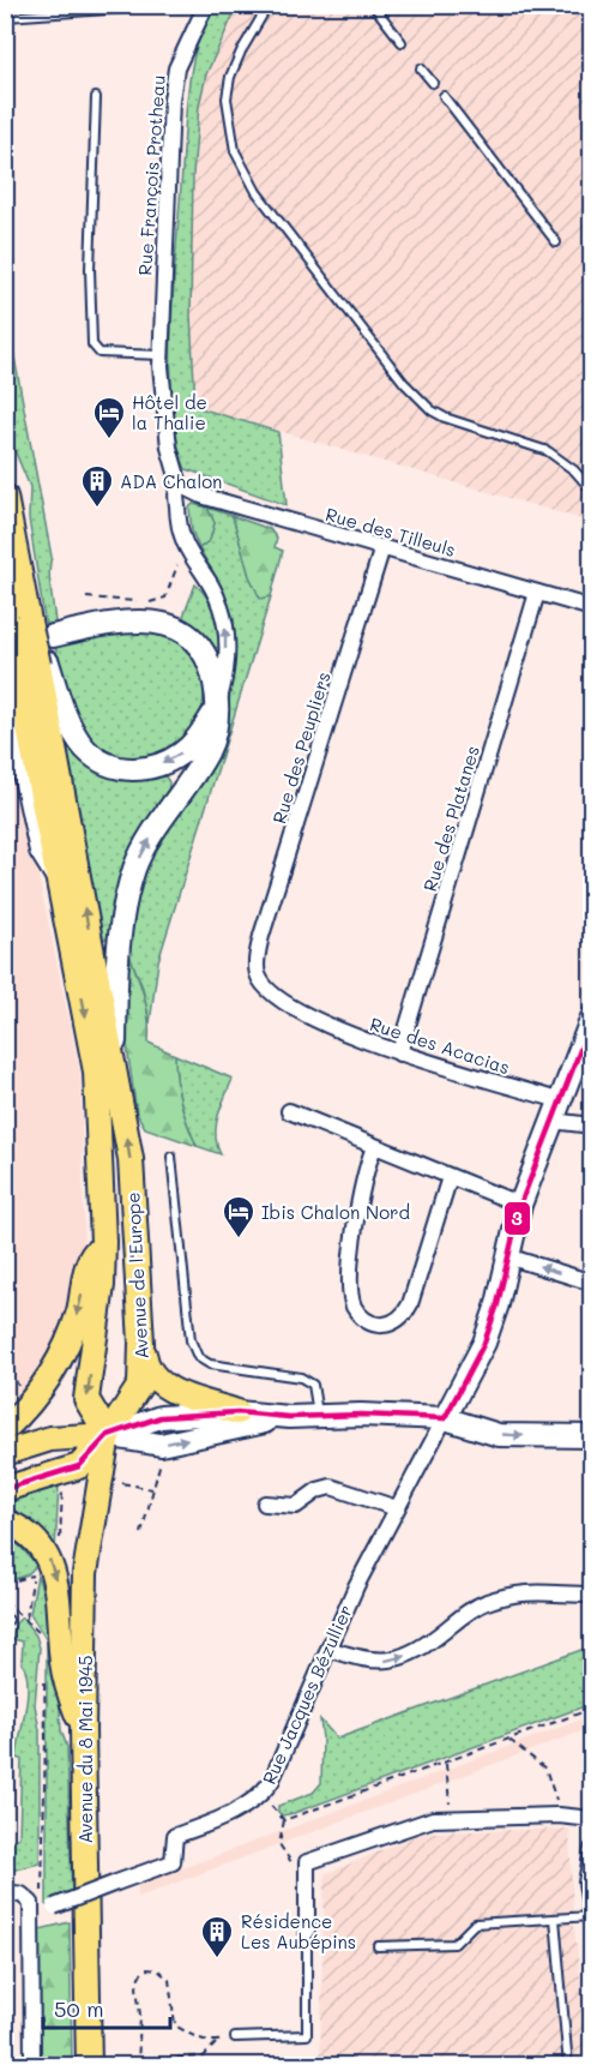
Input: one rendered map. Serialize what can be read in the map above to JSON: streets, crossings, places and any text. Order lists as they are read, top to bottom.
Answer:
{
  "streets": {
    "main road": ["Avenue de l'Europe", "Avenue du 8 Mai 1945"],
    "street": [
      "Rue François Protheau",
      "Rue des Tilleuls",
      "Rue des Peupliers",
      "Rue des Platanes",
      "Rue des Acacias",
      "Rue Jacques Bézullier"
    ]
  },
  "crossings": [
    ["Rue François Protheau", "Rue des Tilleuls"],
    ["Rue des Tilleuls", "Rue des Peupliers"],
    ["Rue des Tilleuls", "Rue des Platanes"],
    ["Rue des Peupliers", "Rue des Acacias"],
    ["Rue des Platanes", "Rue des Acacias"],
    ["Rue des Acacias", "Rue Jacques Bézullier"],
    ["Avenue de l'Europe", "Avenue du 8 Mai 1945"]
  ],
  "places": {
    "hotel": ["Hôtel de la Thalie", "Ibis Chalon Nord"],
    "building": ["ADA Chalon", "Résidence Les Aubépins"]
  },
  "lines": ["transit line 3"],
  "scale_bar": "50 m"
}
